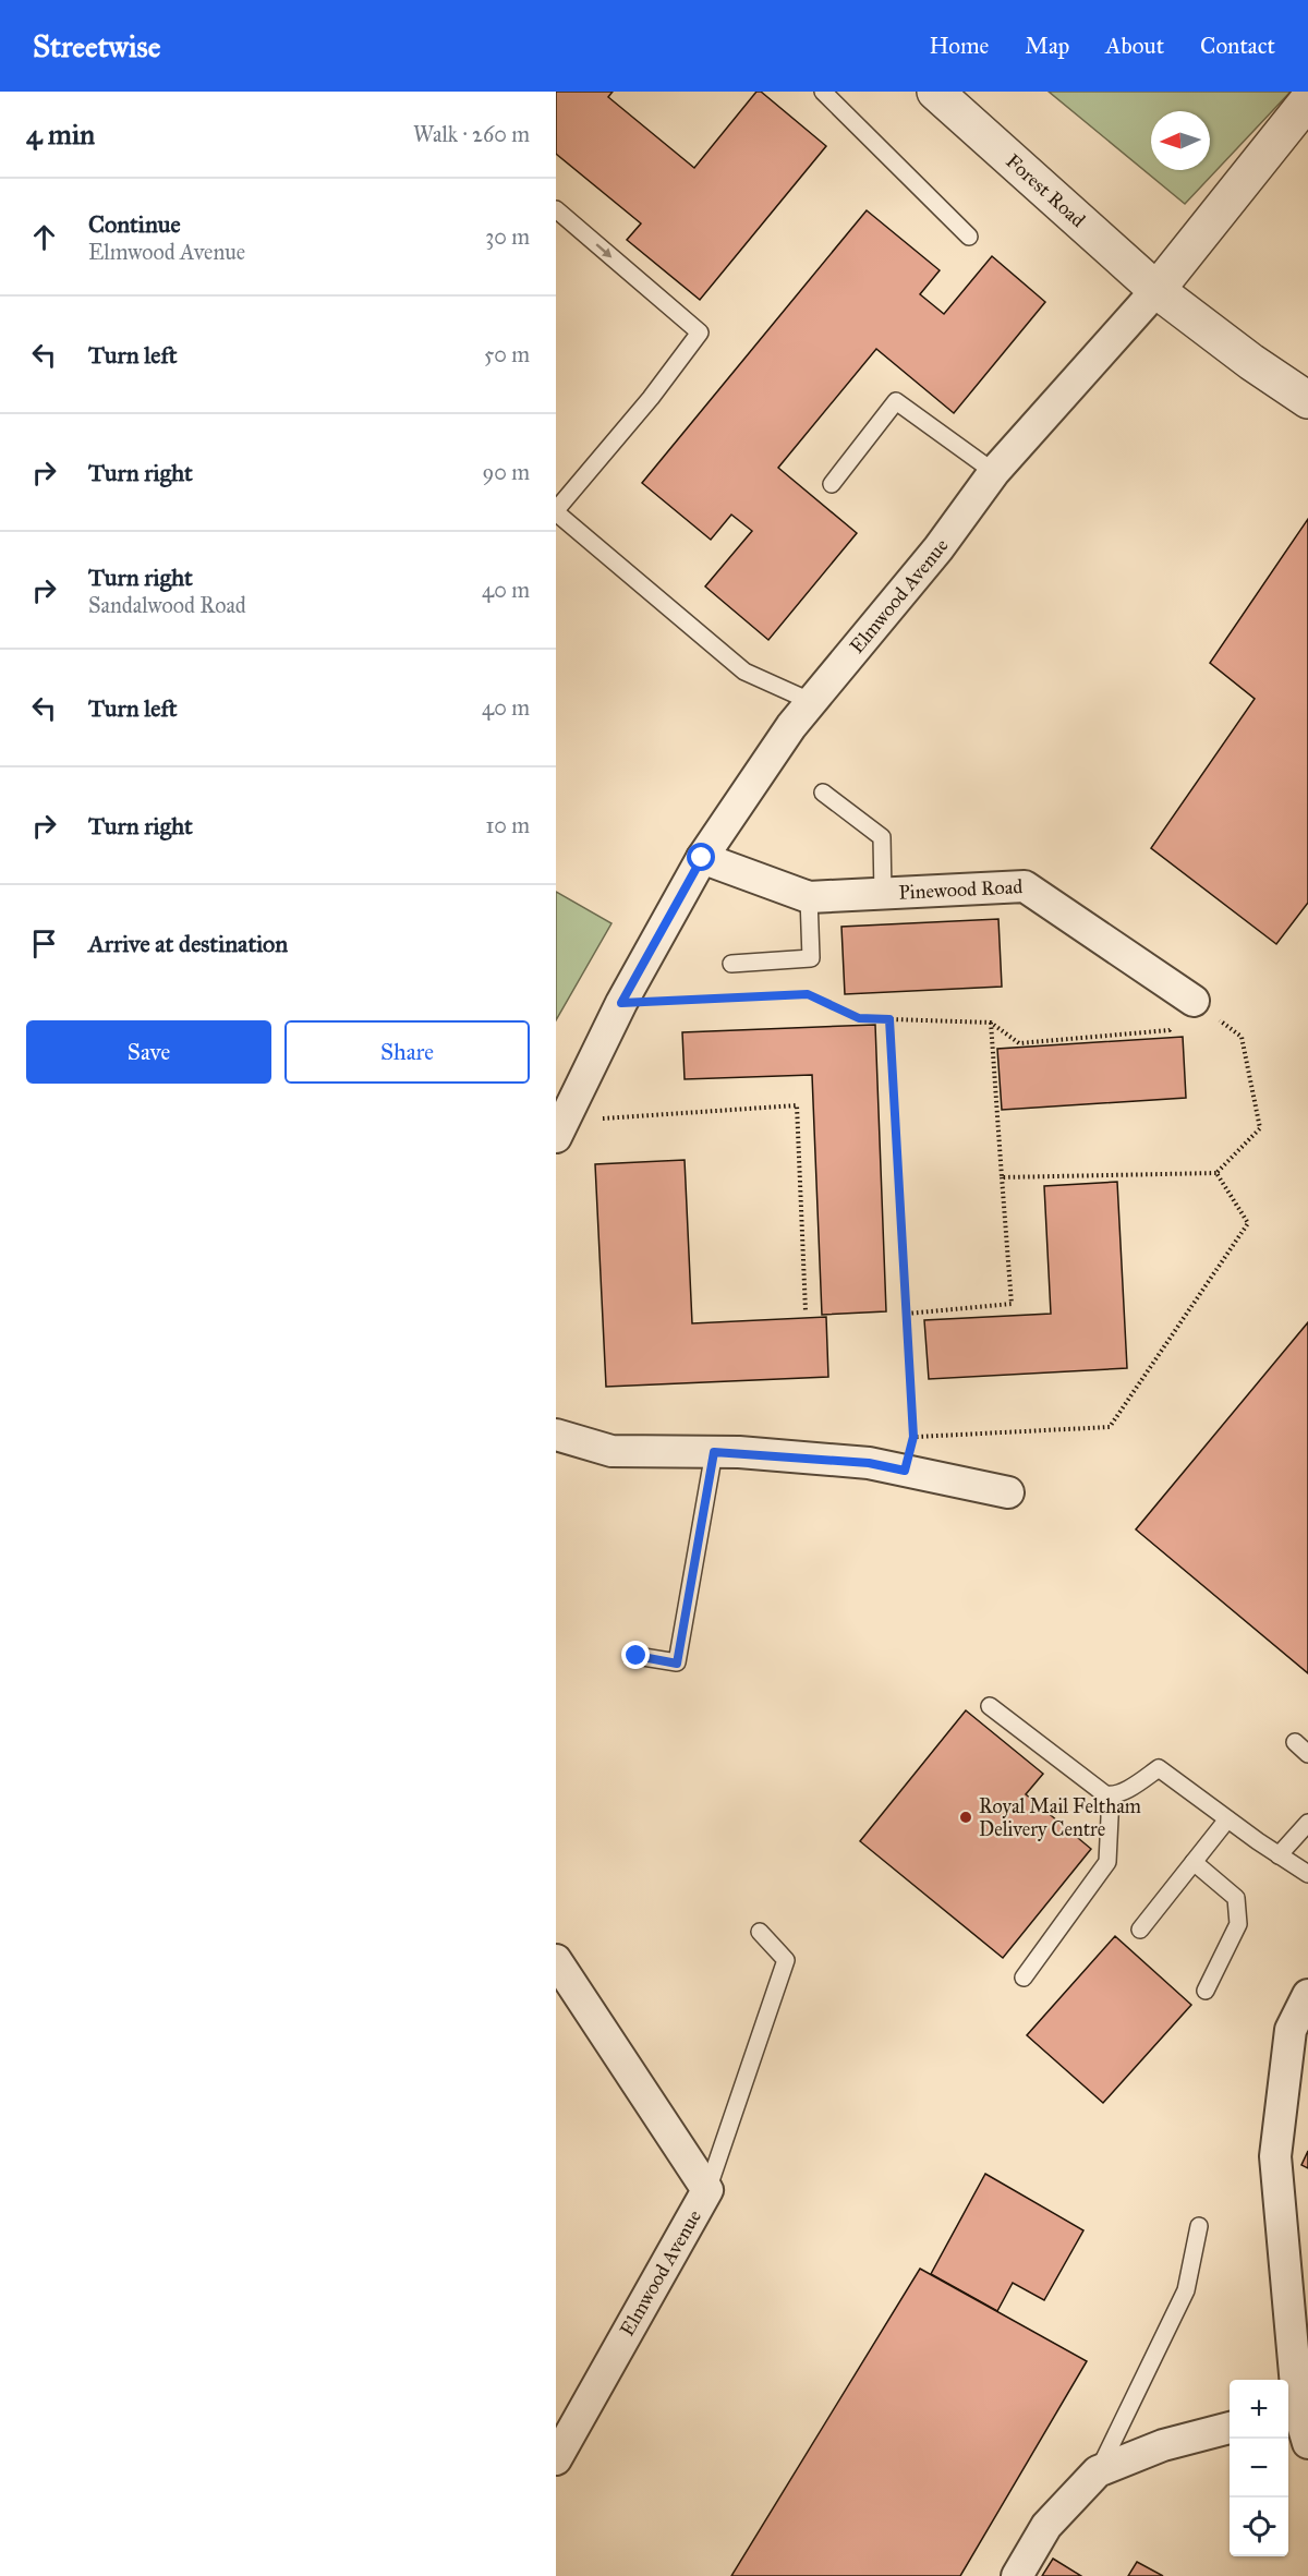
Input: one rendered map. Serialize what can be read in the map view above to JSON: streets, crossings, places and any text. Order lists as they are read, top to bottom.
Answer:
{
  "streets": {
    "street": ["Forest Road", "Elmwood Avenue", "Pinewood Road"]
  },
  "crossings": [
    ["Forest Road", "Elmwood Avenue"],
    ["Elmwood Avenue", "Pinewood Road"]
  ],
  "places": ["Royal Mail Feltham Delivery Centre"],
  "north": "left",
  "page": {
    "header": "Streetwise",
    "nav": [
      "Home",
      "Map",
      "About",
      "Contact"
    ],
    "heading": ["4 min", "Walk · 260 m"],
    "list": [
      ["Continue", "Elmwood Avenue", "30 m"],
      ["Turn left", "50 m"],
      ["Turn right", "90 m"],
      ["Turn right", "Sandalwood Road", "40 m"],
      ["Turn left", "40 m"],
      ["Turn right", "10 m"],
      "Arrive at destination"
    ],
    "buttons": ["Save", "Share"],
    "map_buttons": ["+", "−"]
  }
}
